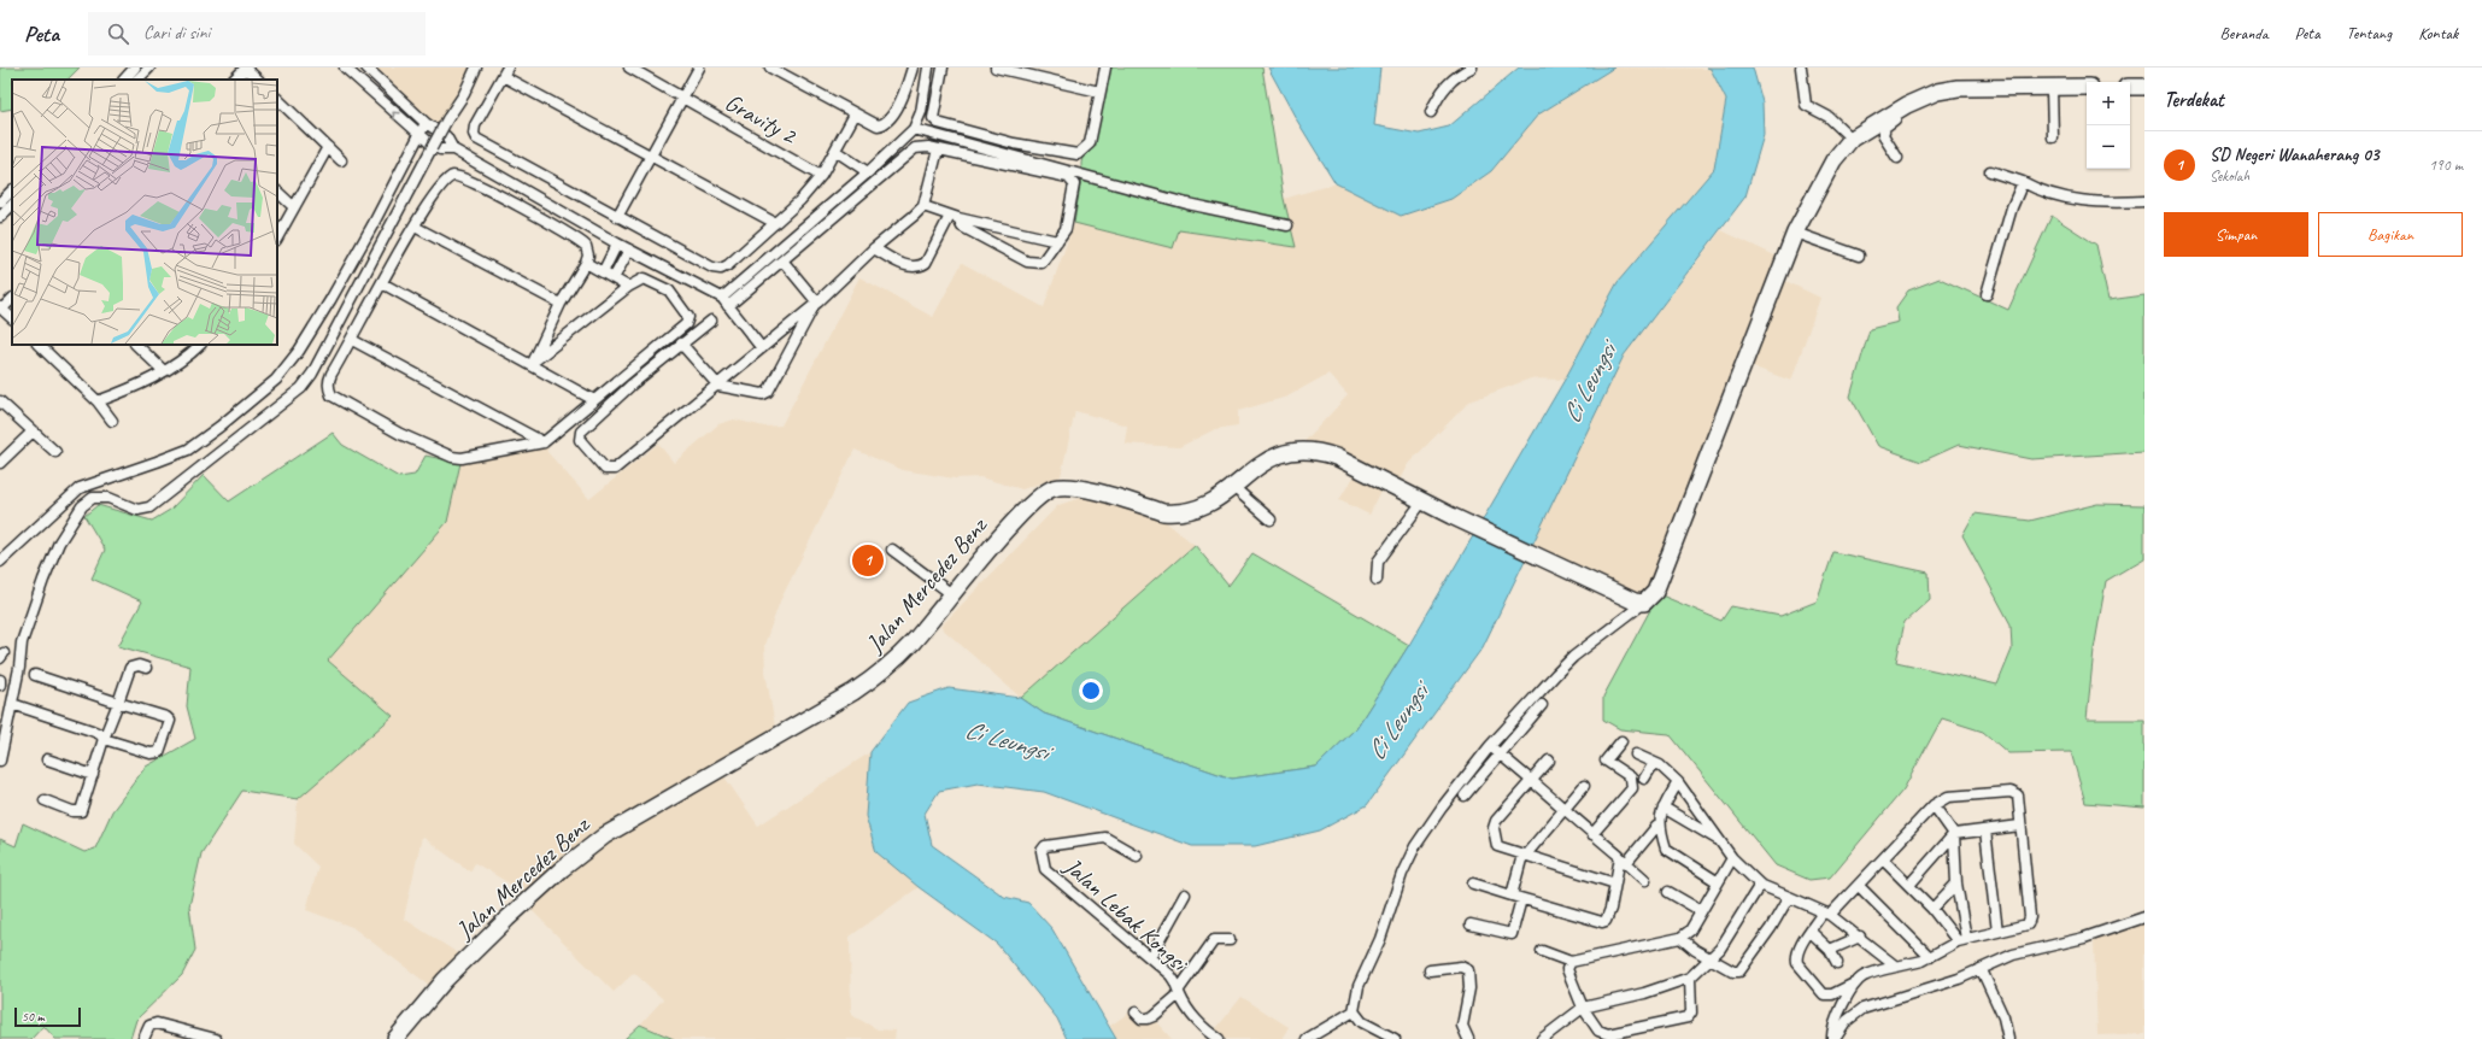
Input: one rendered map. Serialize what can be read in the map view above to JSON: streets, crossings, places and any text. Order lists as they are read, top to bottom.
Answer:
{
  "streets": {
    "main road": ["Jalan Mercedez Benz"],
    "street": ["Gravity 2", "Jalan Lebak Kongsi"]
  },
  "water": ["Ci Leungsi"],
  "scale_bar": "50 m",
  "page": {
    "header": "Peta",
    "search": "Cari di sini",
    "nav": [
      "Beranda",
      "Peta",
      "Tentang",
      "Kontak"
    ],
    "heading": "Terdekat",
    "map_buttons": ["+", "−"],
    "list": [
      {
        "mark": "1",
        "name": "SD Negeri Wanaherang 03",
        "note": "Sekolah",
        "value": "190 m"
      }
    ],
    "buttons": ["Simpan", "Bagikan"],
    "pins": "1",
    "scale": "50 m"
  }
}
